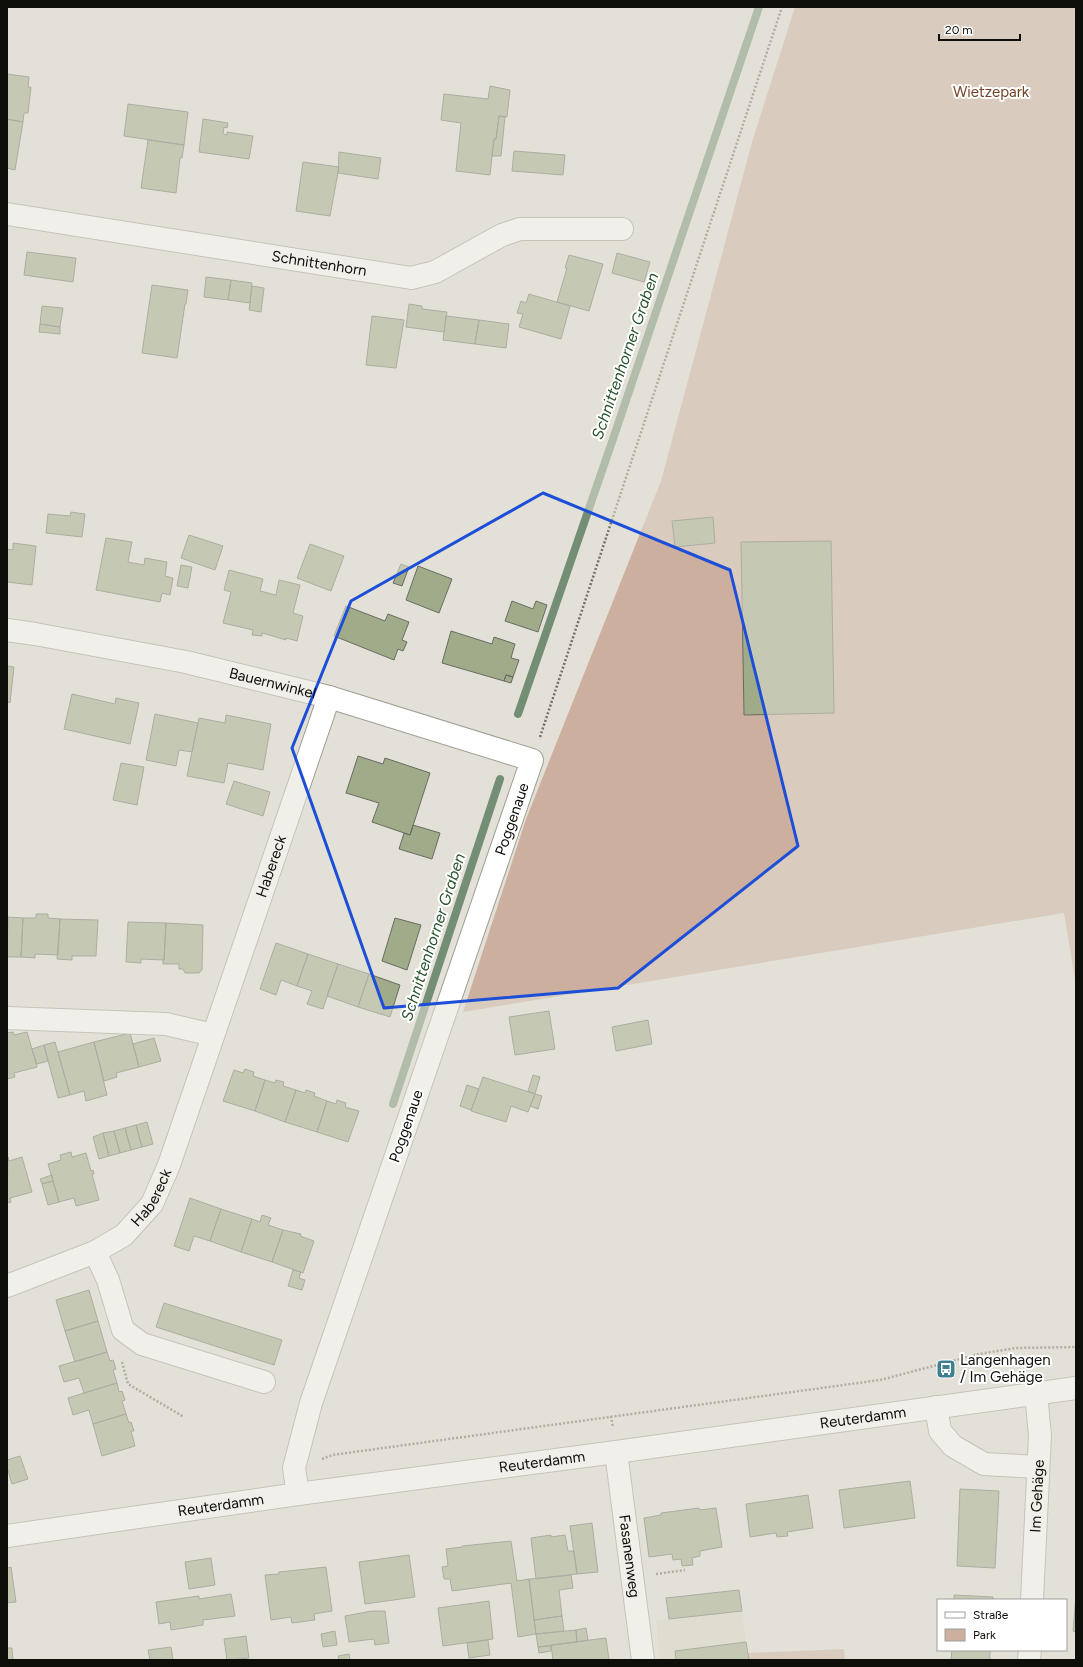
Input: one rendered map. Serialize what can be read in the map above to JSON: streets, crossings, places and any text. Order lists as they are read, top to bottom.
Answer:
{
  "streets": {
    "street": [
      "Schnittenhorn",
      "Bauernwinkel",
      "Poggenaue",
      "Habereck",
      "Reuterdamm",
      "Im Gehäge",
      "Fasanenweg"
    ]
  },
  "crossings": [
    ["Bauernwinkel", "Poggenaue"],
    ["Bauernwinkel", "Habereck"],
    ["Poggenaue", "Reuterdamm"],
    ["Reuterdamm", "Im Gehäge"],
    ["Reuterdamm", "Fasanenweg"]
  ],
  "water": ["Schnittenhorner Graben"],
  "parks": ["Wietzepark"],
  "places": {
    "bus stop": ["Langenhagen / Im Gehäge"]
  },
  "legend": ["Straße", "Park"],
  "scale_bar": "20 m"
}
